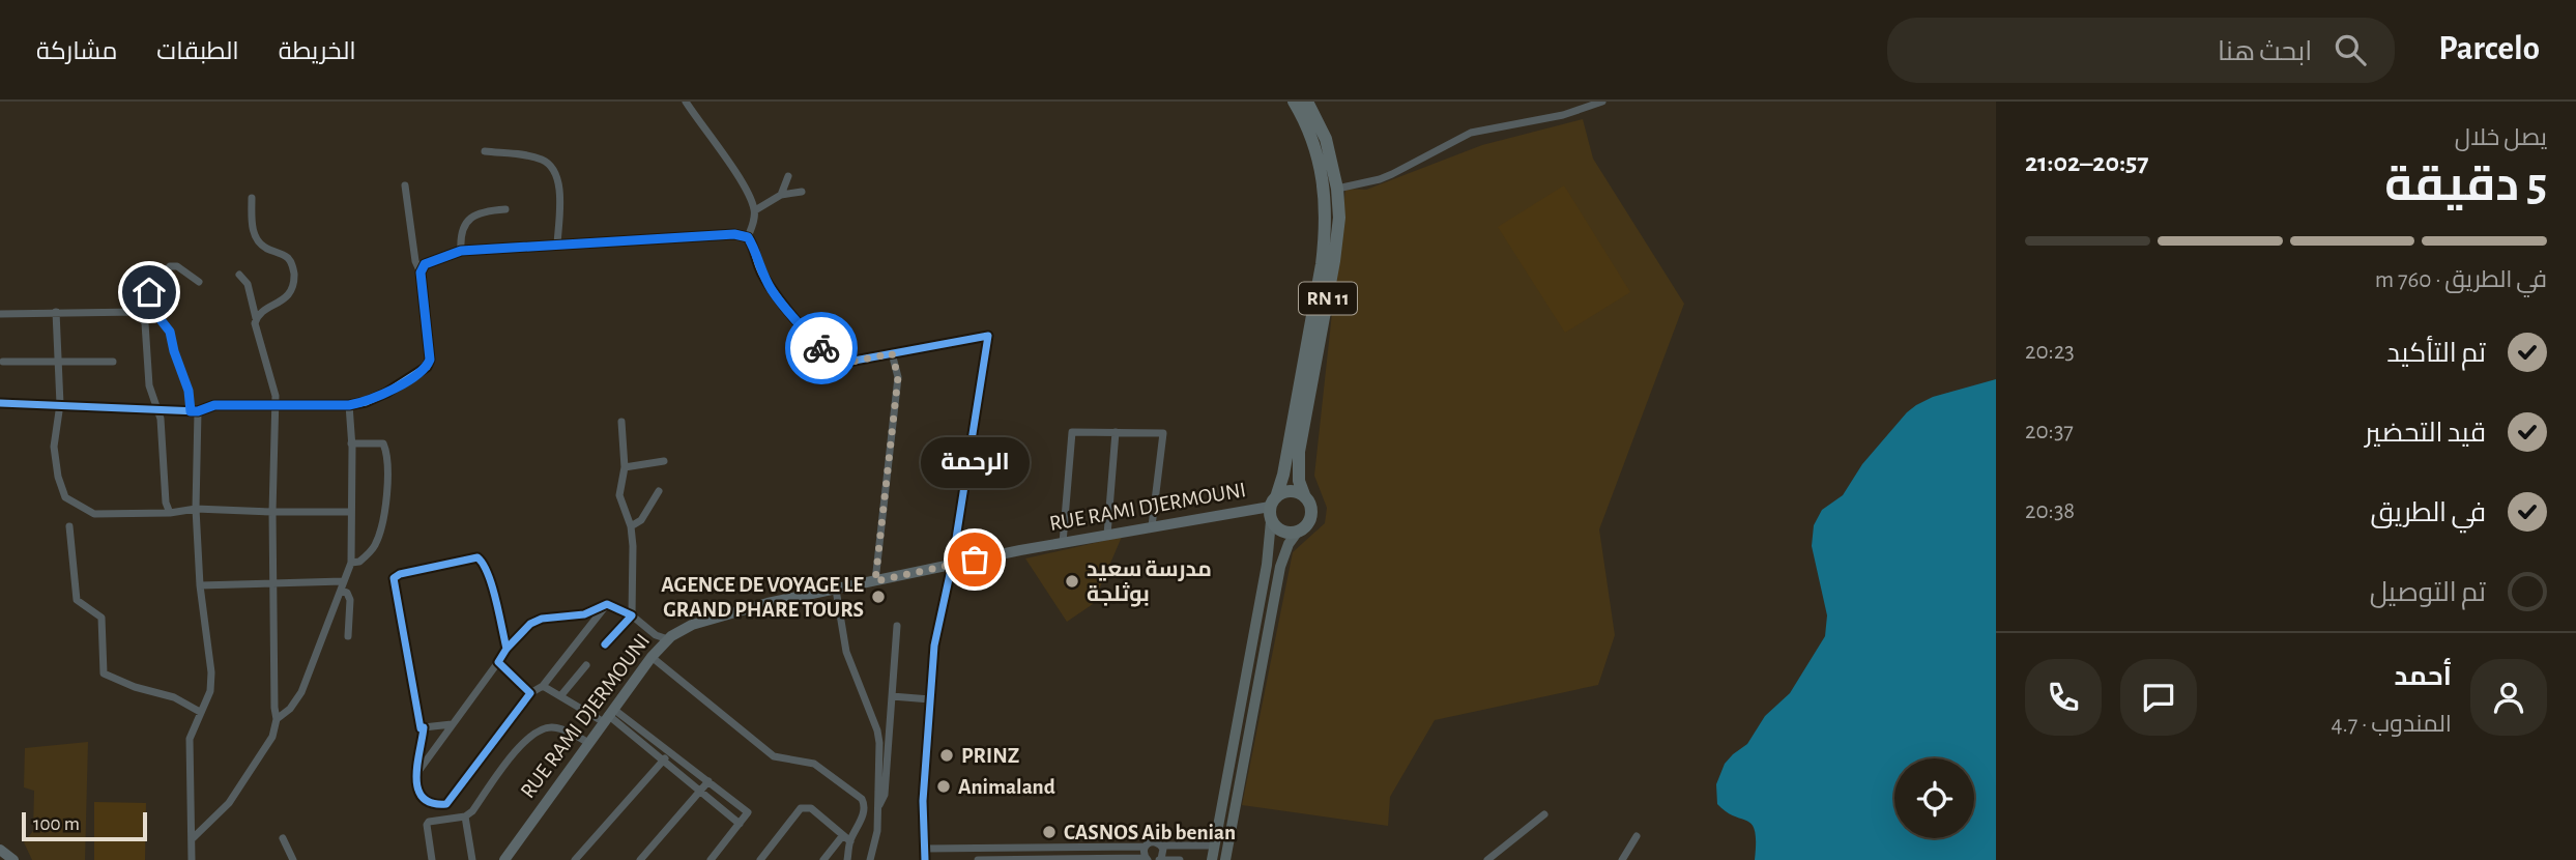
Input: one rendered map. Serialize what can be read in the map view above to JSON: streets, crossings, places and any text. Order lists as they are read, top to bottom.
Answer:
{
  "streets": {
    "highway": ["RN 11"],
    "main road": ["RUE RAMI DJERMOUNI"]
  },
  "crossings": [
    ["RN 11", "RUE RAMI DJERMOUNI"]
  ],
  "places": [
    "الرحمة",
    "مدرسة سعيد بوثلجة",
    "AGENCE DE VOYAGE LE GRAND PHARE TOURS",
    "PRINZ",
    "Animaland",
    "CASNOS Aib benian"
  ],
  "scale_bar": "100 m",
  "page": {
    "header": "Parcelo",
    "search": "ابحث هنا",
    "nav": ["الخريطة", "الطبقات", "مشاركة"],
    "heading": ["5 دقيقة", "يصل خلال", "20:57–21:02"],
    "panel": ["أحمد", "المندوب · 4.7"],
    "bar": "في الطريق · 760 m",
    "list": [
      ["تم التأكيد", "20:23"],
      ["قيد التحضير", "20:37"],
      ["في الطريق", "20:38"],
      "تم التوصيل"
    ],
    "bubble": "الرحمة",
    "scale": "100 m"
  }
}
